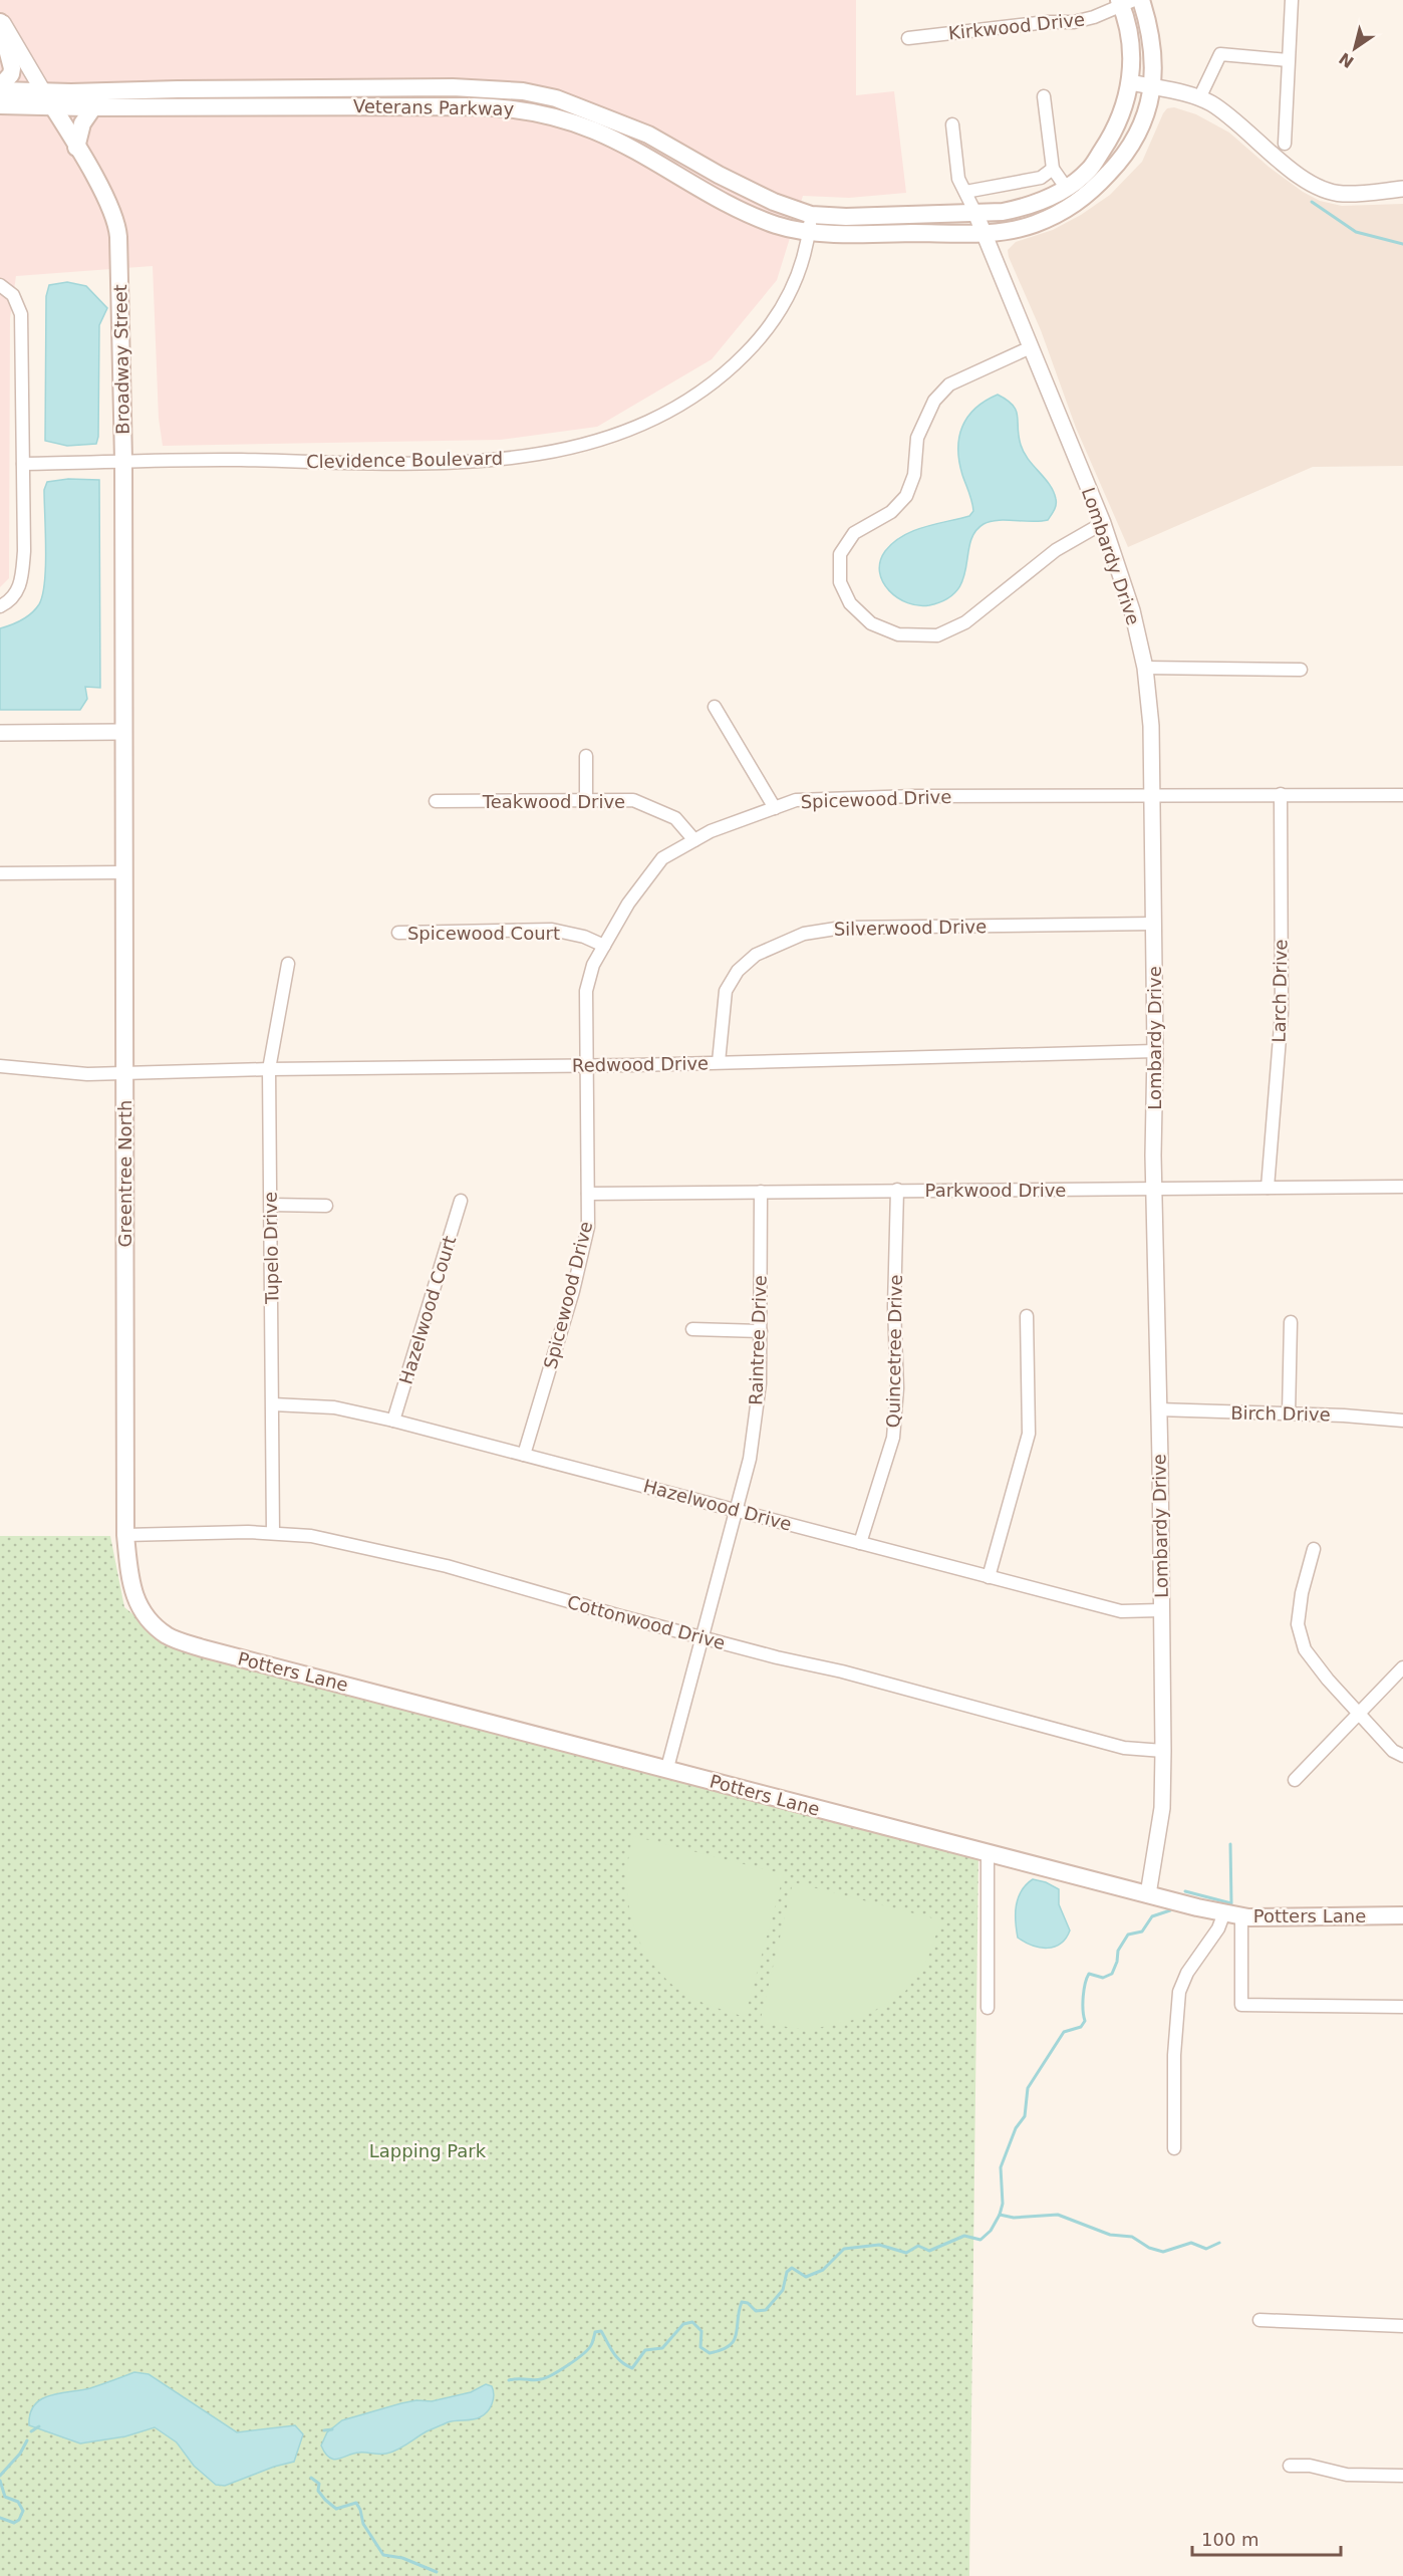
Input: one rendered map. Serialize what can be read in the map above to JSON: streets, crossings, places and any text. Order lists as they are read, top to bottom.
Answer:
{
  "streets": {
    "main road": [
      "Veterans Parkway",
      "Broadway Street",
      "Greentree North",
      "Potters Lane"
    ],
    "street": [
      "Kirkwood Drive",
      "Clevidence Boulevard",
      "Lombardy Drive",
      "Spicewood Drive",
      "Teakwood Drive",
      "Silverwood Drive",
      "Spicewood Court",
      "Larch Drive",
      "Redwood Drive",
      "Parkwood Drive",
      "Tupelo Drive",
      "Hazelwood Court",
      "Raintree Drive",
      "Quincetree Drive",
      "Birch Drive",
      "Hazelwood Drive",
      "Cottonwood Drive"
    ]
  },
  "crossings": [
    ["Kirkwood Drive", "Veterans Parkway"],
    ["Veterans Parkway", "Broadway Street"],
    ["Veterans Parkway", "Clevidence Boulevard"],
    ["Veterans Parkway", "Lombardy Drive"],
    ["Broadway Street", "Clevidence Boulevard"],
    ["Broadway Street", "Greentree North"],
    ["Lombardy Drive", "Spicewood Drive"],
    ["Lombardy Drive", "Silverwood Drive"],
    ["Lombardy Drive", "Redwood Drive"],
    ["Lombardy Drive", "Parkwood Drive"],
    ["Lombardy Drive", "Birch Drive"],
    ["Lombardy Drive", "Hazelwood Drive"],
    ["Lombardy Drive", "Cottonwood Drive"],
    ["Lombardy Drive", "Potters Lane"],
    ["Spicewood Drive", "Teakwood Drive"],
    ["Spicewood Drive", "Spicewood Court"],
    ["Spicewood Drive", "Larch Drive"],
    ["Spicewood Drive", "Redwood Drive"],
    ["Spicewood Drive", "Parkwood Drive"],
    ["Spicewood Drive", "Hazelwood Drive"],
    ["Silverwood Drive", "Redwood Drive"],
    ["Larch Drive", "Parkwood Drive"],
    ["Redwood Drive", "Greentree North"],
    ["Redwood Drive", "Tupelo Drive"],
    ["Greentree North", "Cottonwood Drive"],
    ["Greentree North", "Potters Lane"],
    ["Parkwood Drive", "Raintree Drive"],
    ["Parkwood Drive", "Quincetree Drive"],
    ["Tupelo Drive", "Hazelwood Drive"],
    ["Tupelo Drive", "Cottonwood Drive"],
    ["Hazelwood Court", "Hazelwood Drive"],
    ["Raintree Drive", "Hazelwood Drive"],
    ["Raintree Drive", "Cottonwood Drive"],
    ["Raintree Drive", "Potters Lane"],
    ["Quincetree Drive", "Hazelwood Drive"]
  ],
  "parks": ["Lapping Park"],
  "scale_bar": "100 m",
  "north": "bottom left"
}
